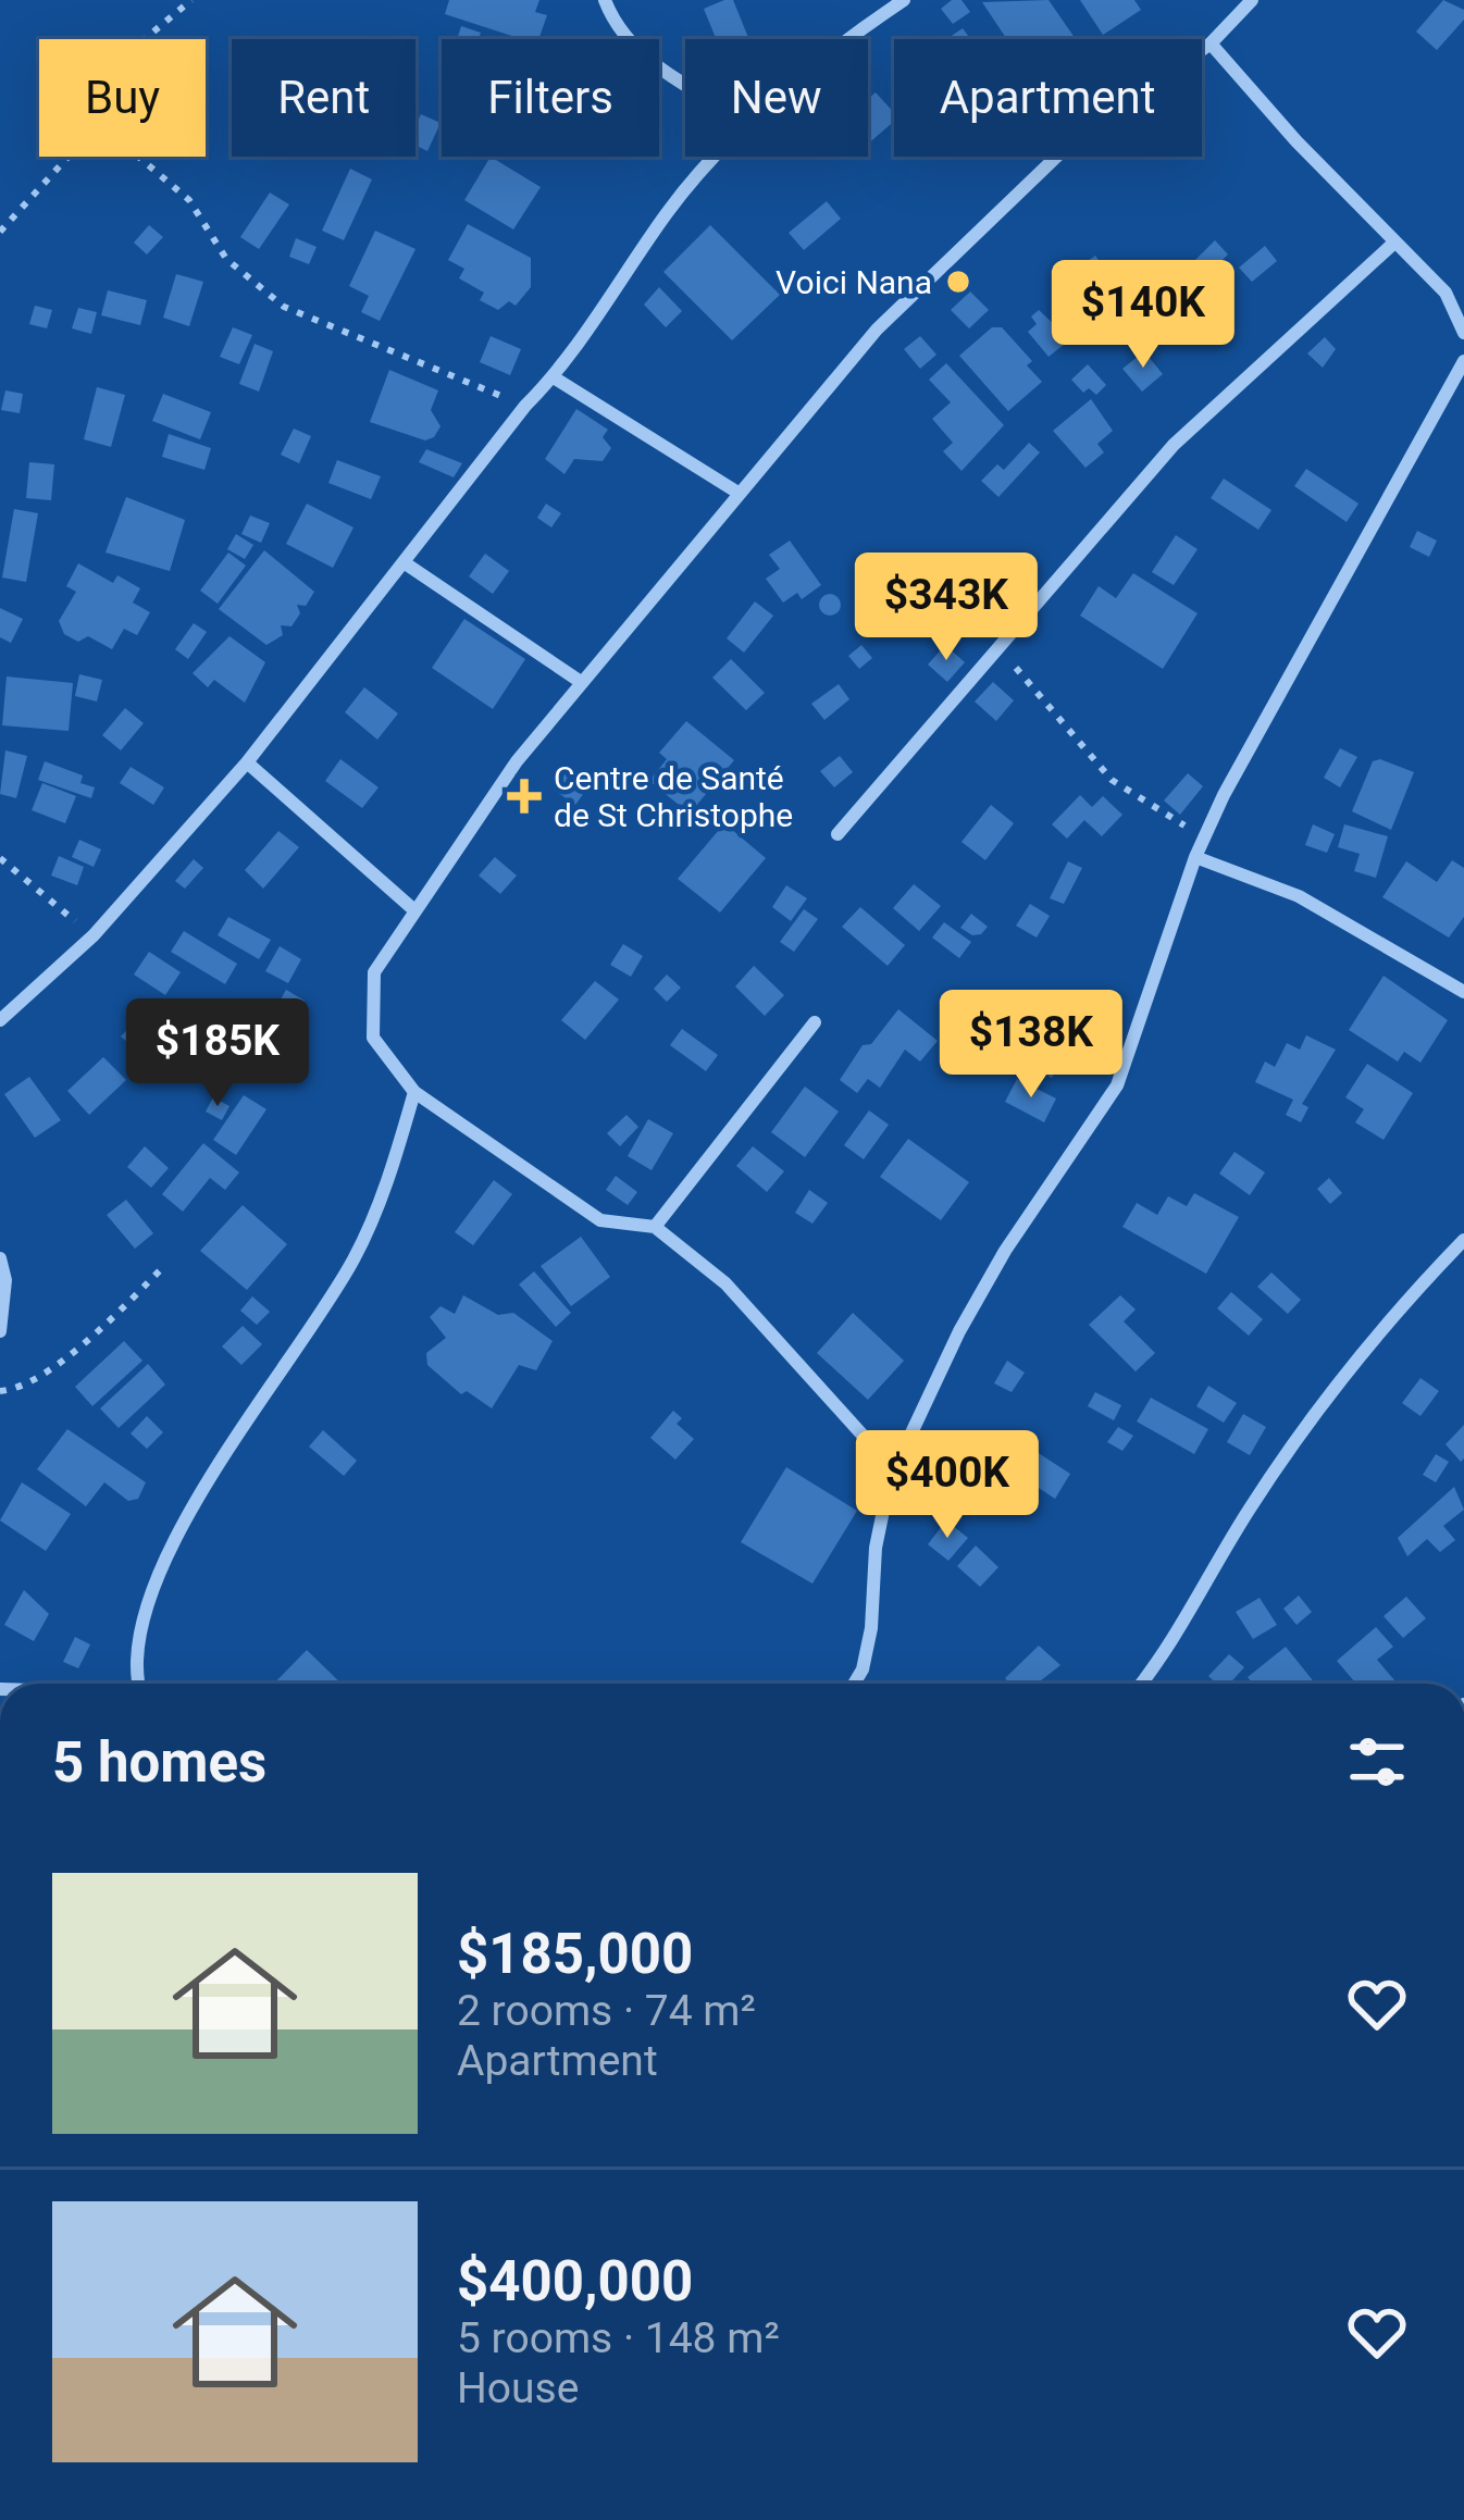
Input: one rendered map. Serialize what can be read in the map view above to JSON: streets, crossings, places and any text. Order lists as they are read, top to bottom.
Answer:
{
  "places": {
    "other": ["Voici Nana"],
    "health": ["Centre de Santé de St Christophe"]
  },
  "page": {
    "chip": [
      "Buy",
      "Rent",
      "Filters",
      "New",
      "Apartment"
    ],
    "price": [
      "$140K",
      "$343K",
      "$138K",
      "$185K",
      "$400K"
    ],
    "heading": "5 homes",
    "list": [
      {
        "name": "$185,000",
        "note": "2 rooms · 74 m² · Apartment"
      },
      {
        "name": "$400,000",
        "note": "5 rooms · 148 m² · House"
      }
    ]
  }
}
